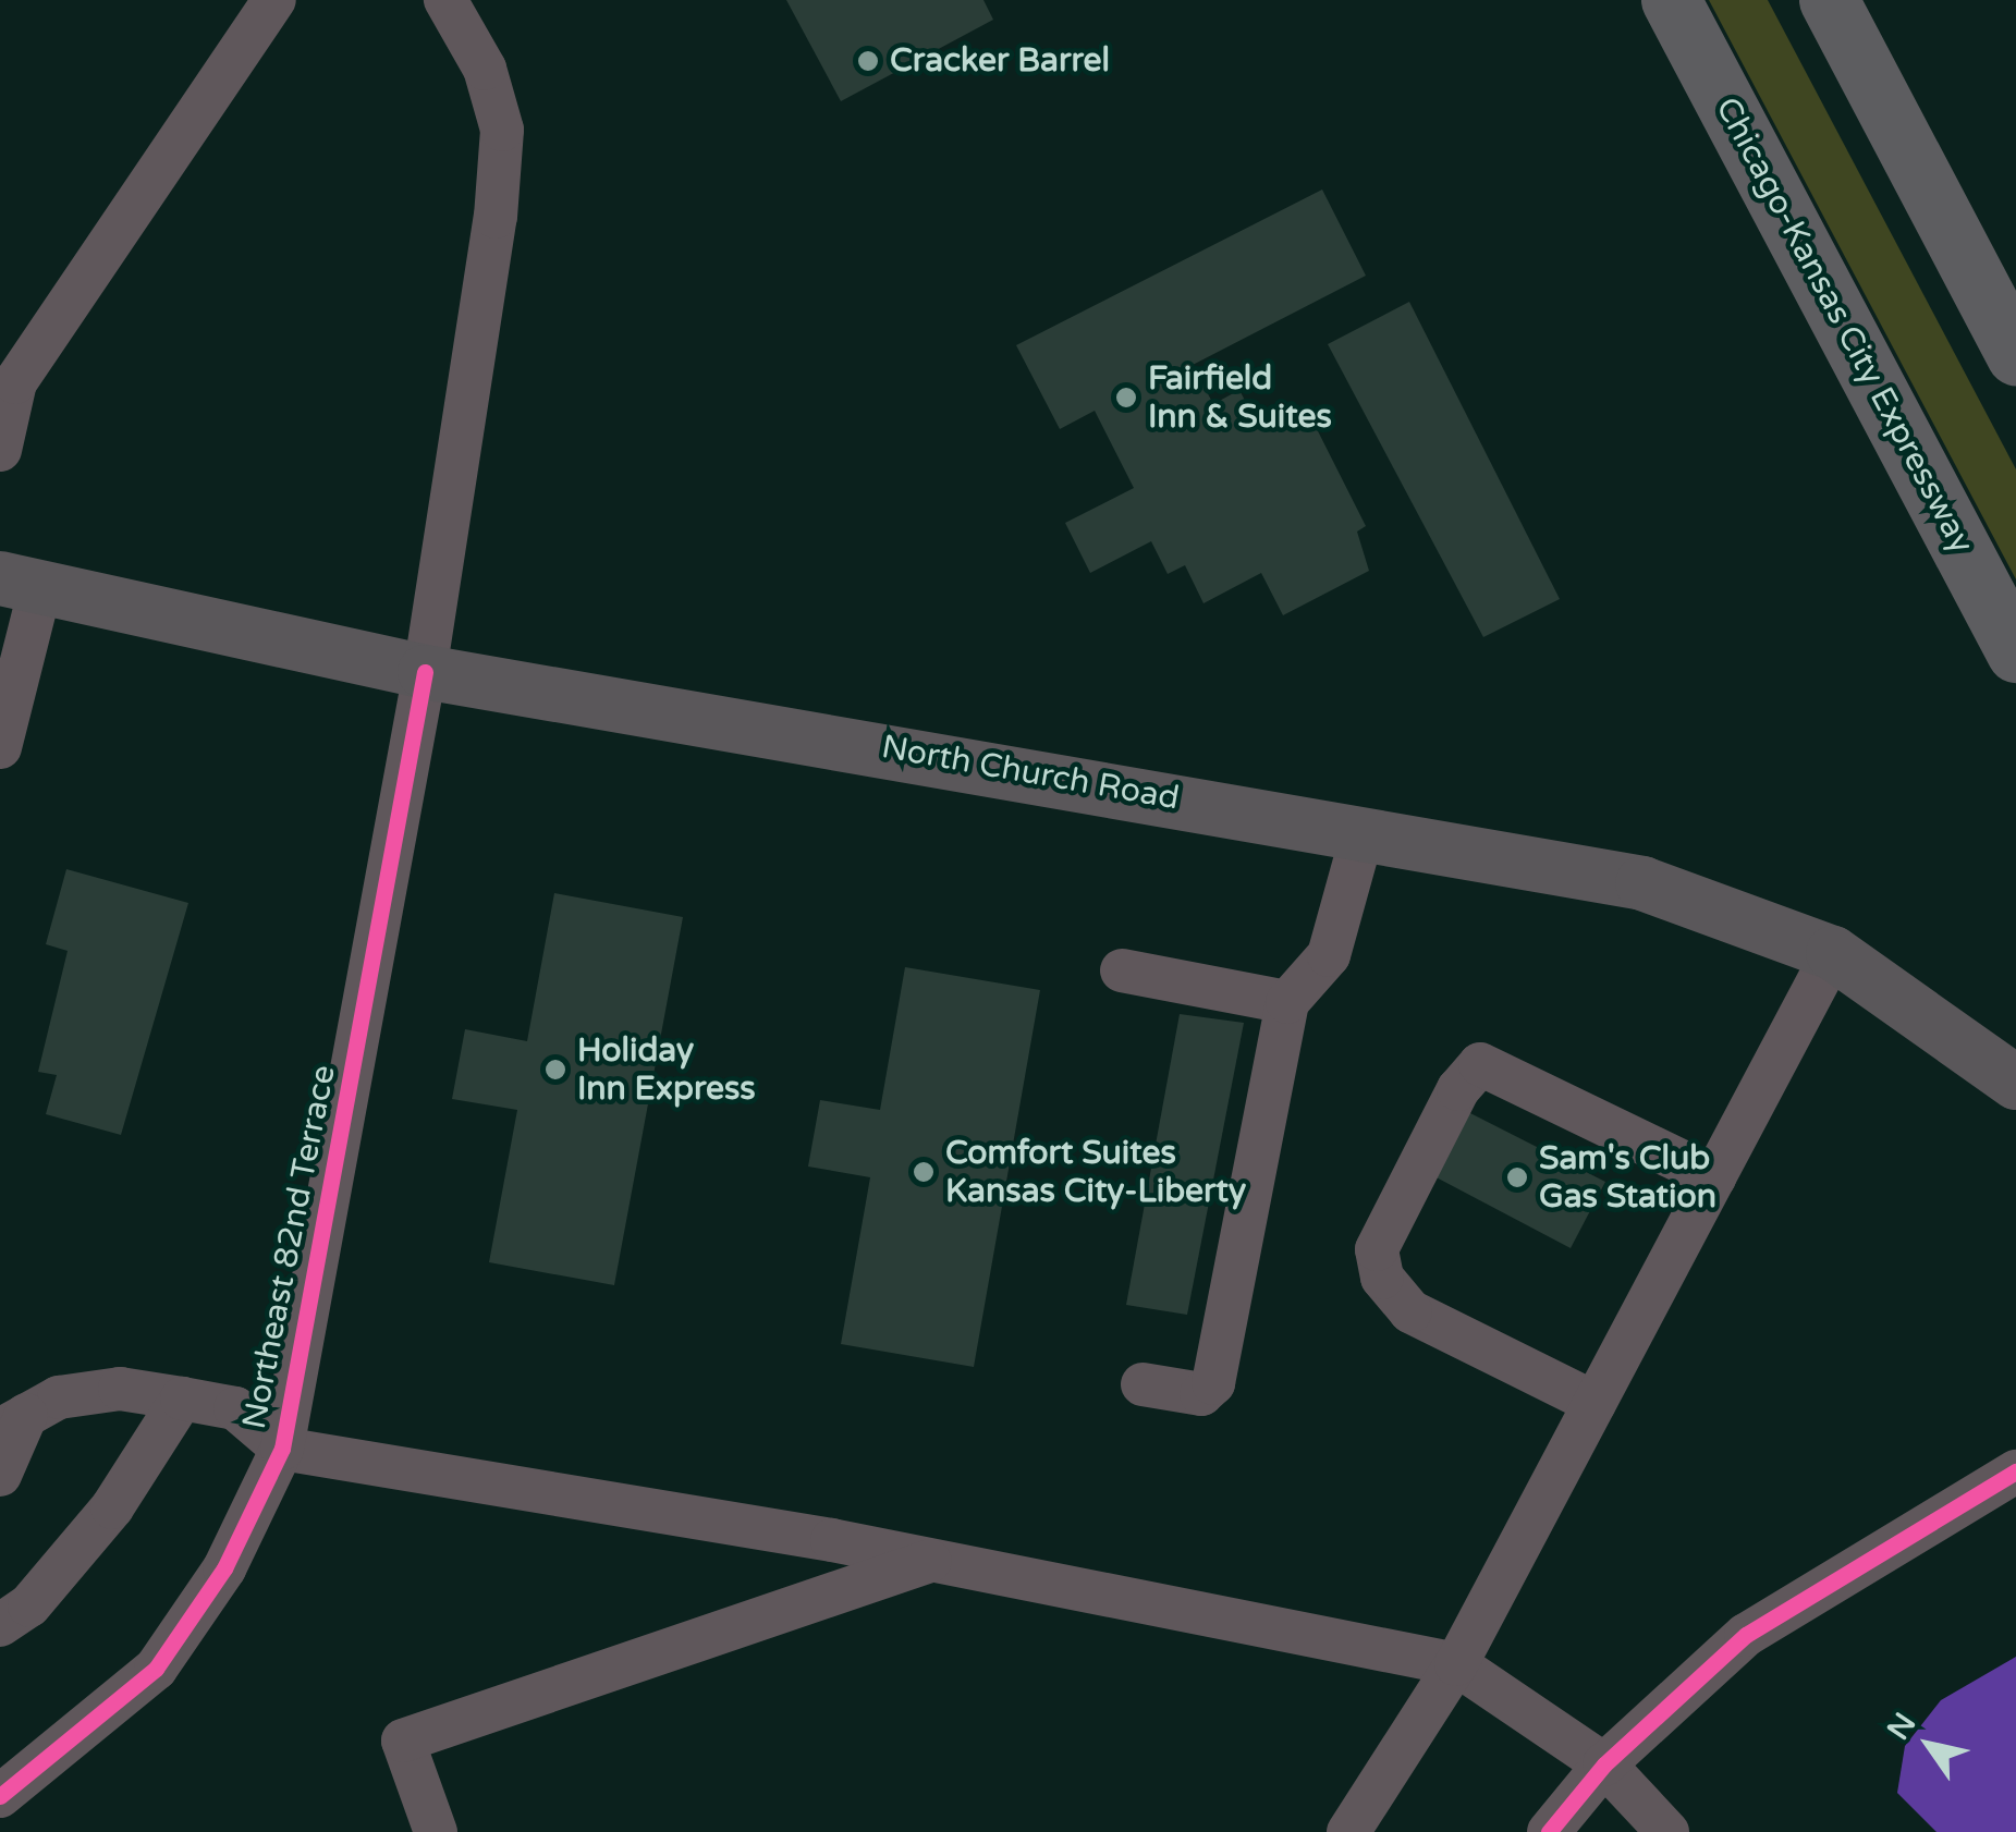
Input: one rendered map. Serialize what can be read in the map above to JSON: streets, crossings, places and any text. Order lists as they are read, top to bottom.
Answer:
{
  "streets": {
    "highway": ["Chicago-Kansas City Expressway"],
    "main road": ["North Church Road"],
    "street": ["Northeast 82nd Terrace"]
  },
  "crossings": [
    ["North Church Road", "Northeast 82nd Terrace"]
  ],
  "places": [
    "Cracker Barrel",
    "Fairfield Inn & Suites",
    "Holiday Inn Express",
    "Comfort Suites Kansas City-Liberty",
    "Sam's Club Gas Station"
  ],
  "north": "top left"
}
